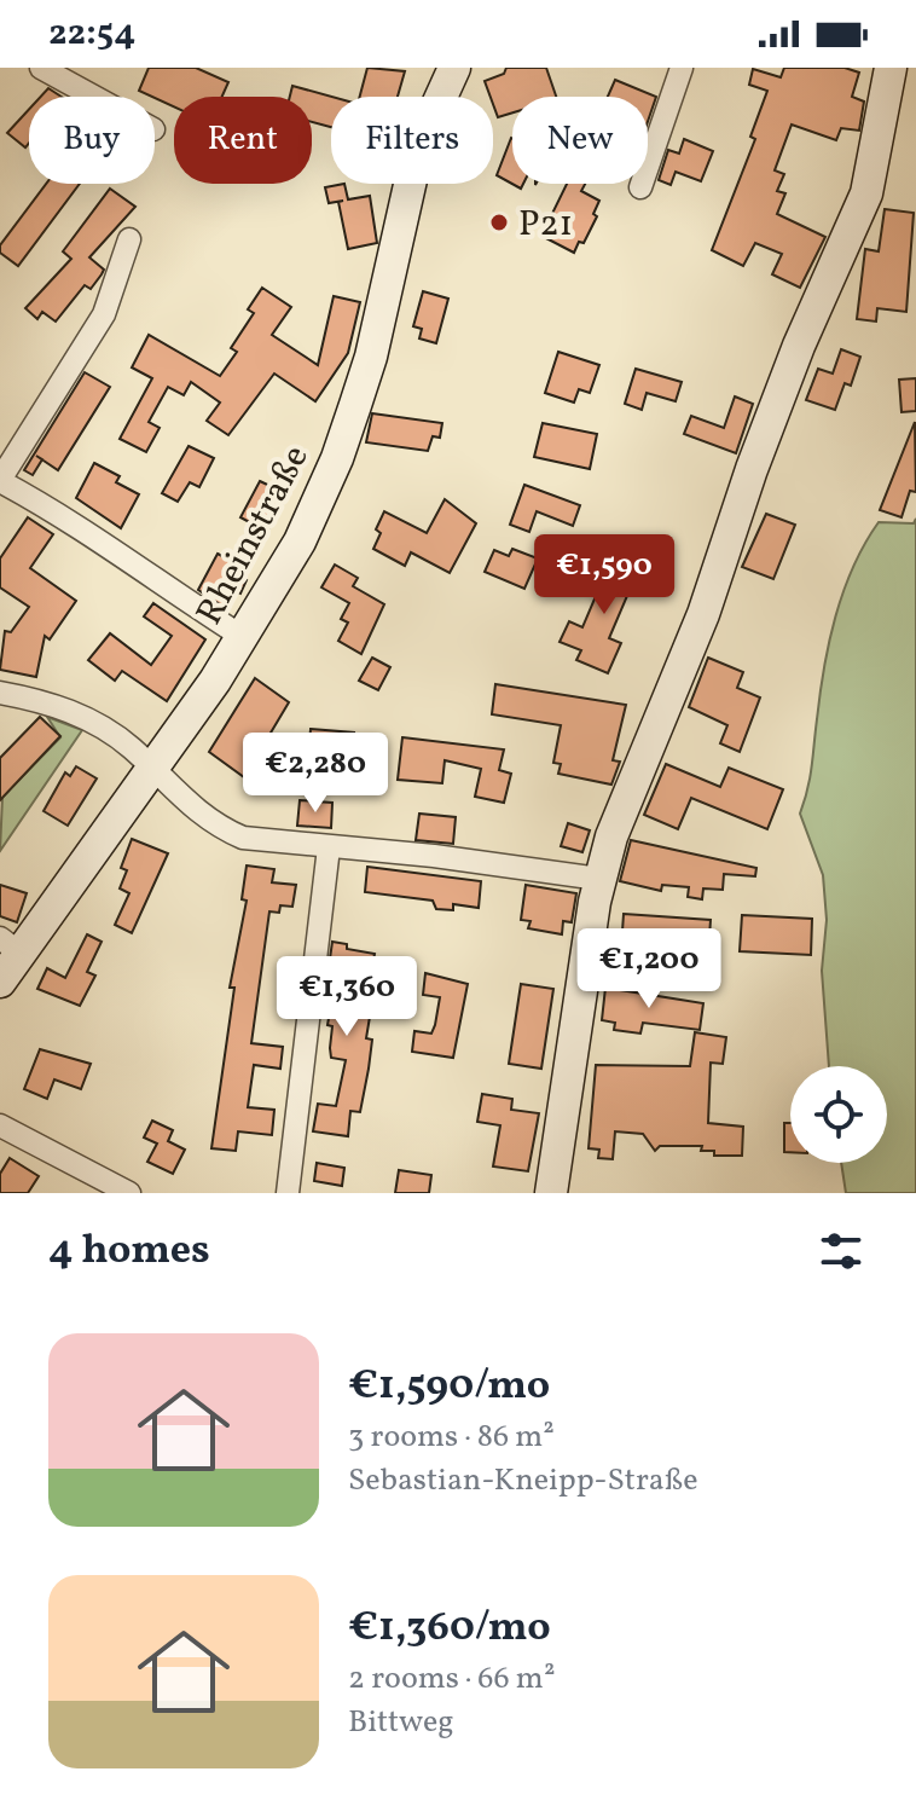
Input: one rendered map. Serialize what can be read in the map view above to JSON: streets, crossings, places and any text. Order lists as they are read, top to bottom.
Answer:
{
  "streets": {
    "main road": ["Rheinstraße"]
  },
  "places": ["P21"],
  "page": {
    "status": "22:54",
    "chip": [
      "Buy",
      "Rent",
      "Filters",
      "New"
    ],
    "price": [
      "€1,590",
      "€2,280",
      "€1,200",
      "€1,360"
    ],
    "heading": "4 homes",
    "list": [
      {
        "name": "€1,590/mo",
        "note": "3 rooms · 86 m² · Sebastian-Kneipp-Straße"
      },
      {
        "name": "€1,360/mo",
        "note": "2 rooms · 66 m² · Bittweg"
      }
    ]
  }
}
